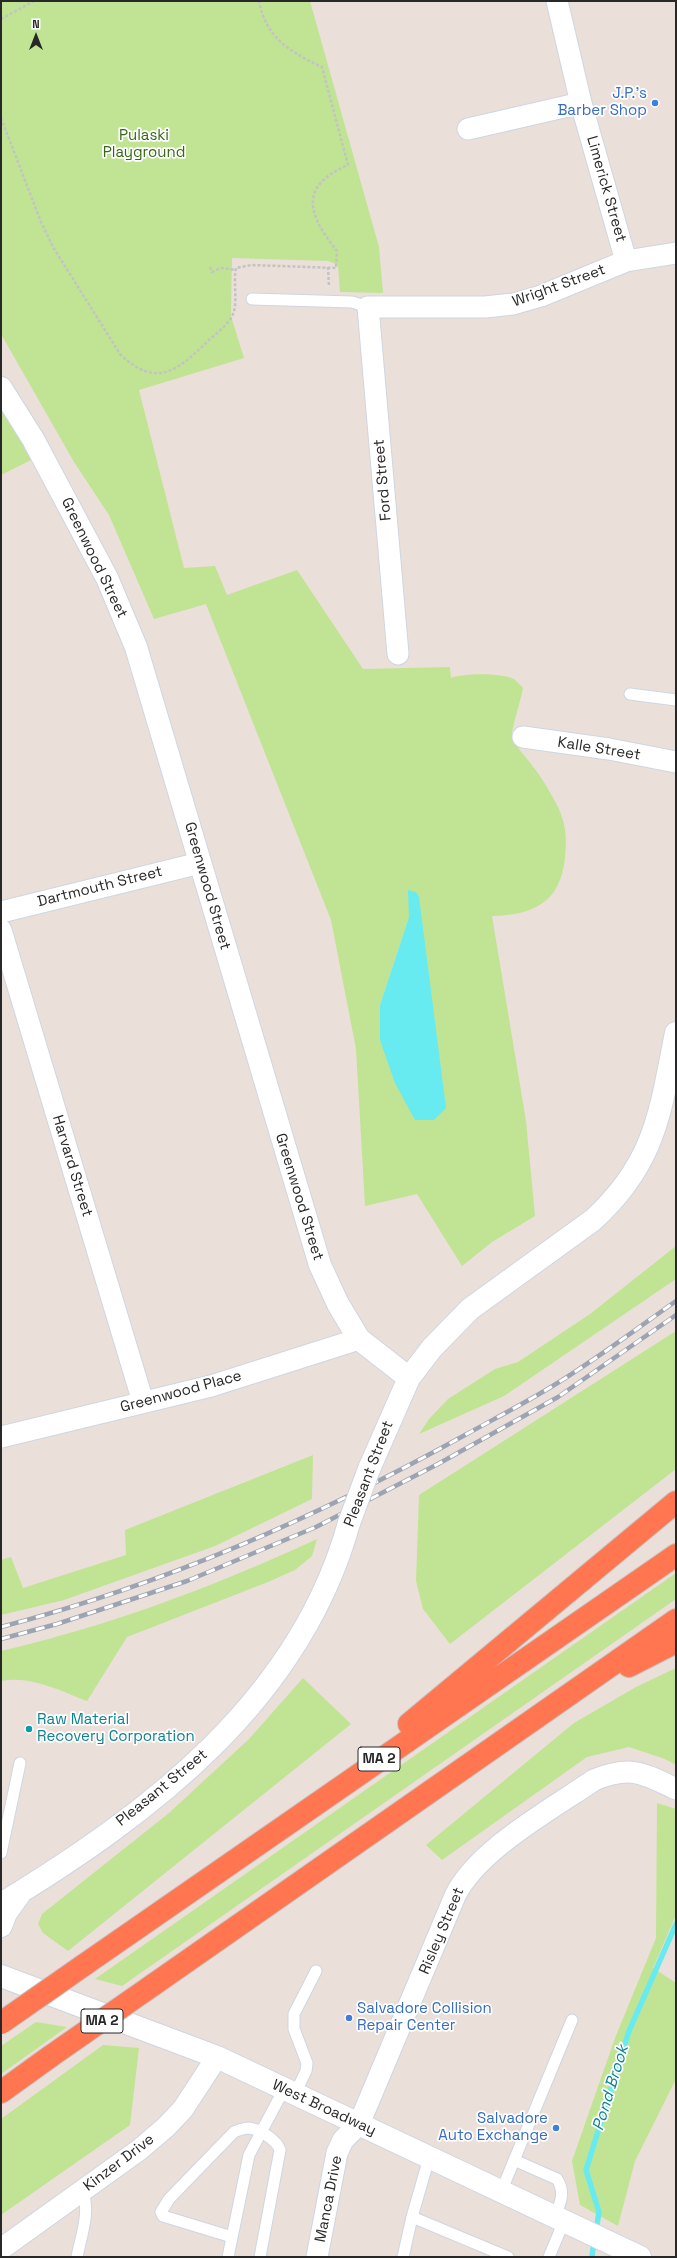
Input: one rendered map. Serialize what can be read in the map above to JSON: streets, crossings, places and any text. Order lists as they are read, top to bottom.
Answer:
{
  "streets": {
    "highway": ["MA 2"],
    "street": [
      "Limerick Street",
      "Wright Street",
      "Ford Street",
      "Greenwood Street",
      "Kalle Street",
      "Dartmouth Street",
      "Harvard Street",
      "Greenwood Place",
      "Pleasant Street",
      "Risley Street",
      "West Broadway",
      "Kinzer Drive",
      "Manca Drive"
    ]
  },
  "crossings": [
    ["Limerick Street", "Wright Street"],
    ["Wright Street", "Ford Street"],
    ["Greenwood Street", "Dartmouth Street"],
    ["Greenwood Street", "Greenwood Place"],
    ["Greenwood Street", "Pleasant Street"],
    ["Harvard Street", "Greenwood Place"],
    ["Risley Street", "West Broadway"],
    ["Risley Street", "Manca Drive"],
    ["West Broadway", "Kinzer Drive"],
    ["West Broadway", "Manca Drive"]
  ],
  "water": ["Pond Brook"],
  "parks": ["Pulaski Playground"],
  "places": [
    "J.P.'s Barber Shop",
    "Raw Material Recovery Corporation",
    "Salvadore Collision Repair Center",
    "Salvadore Auto Exchange"
  ],
  "north": "top"
}
